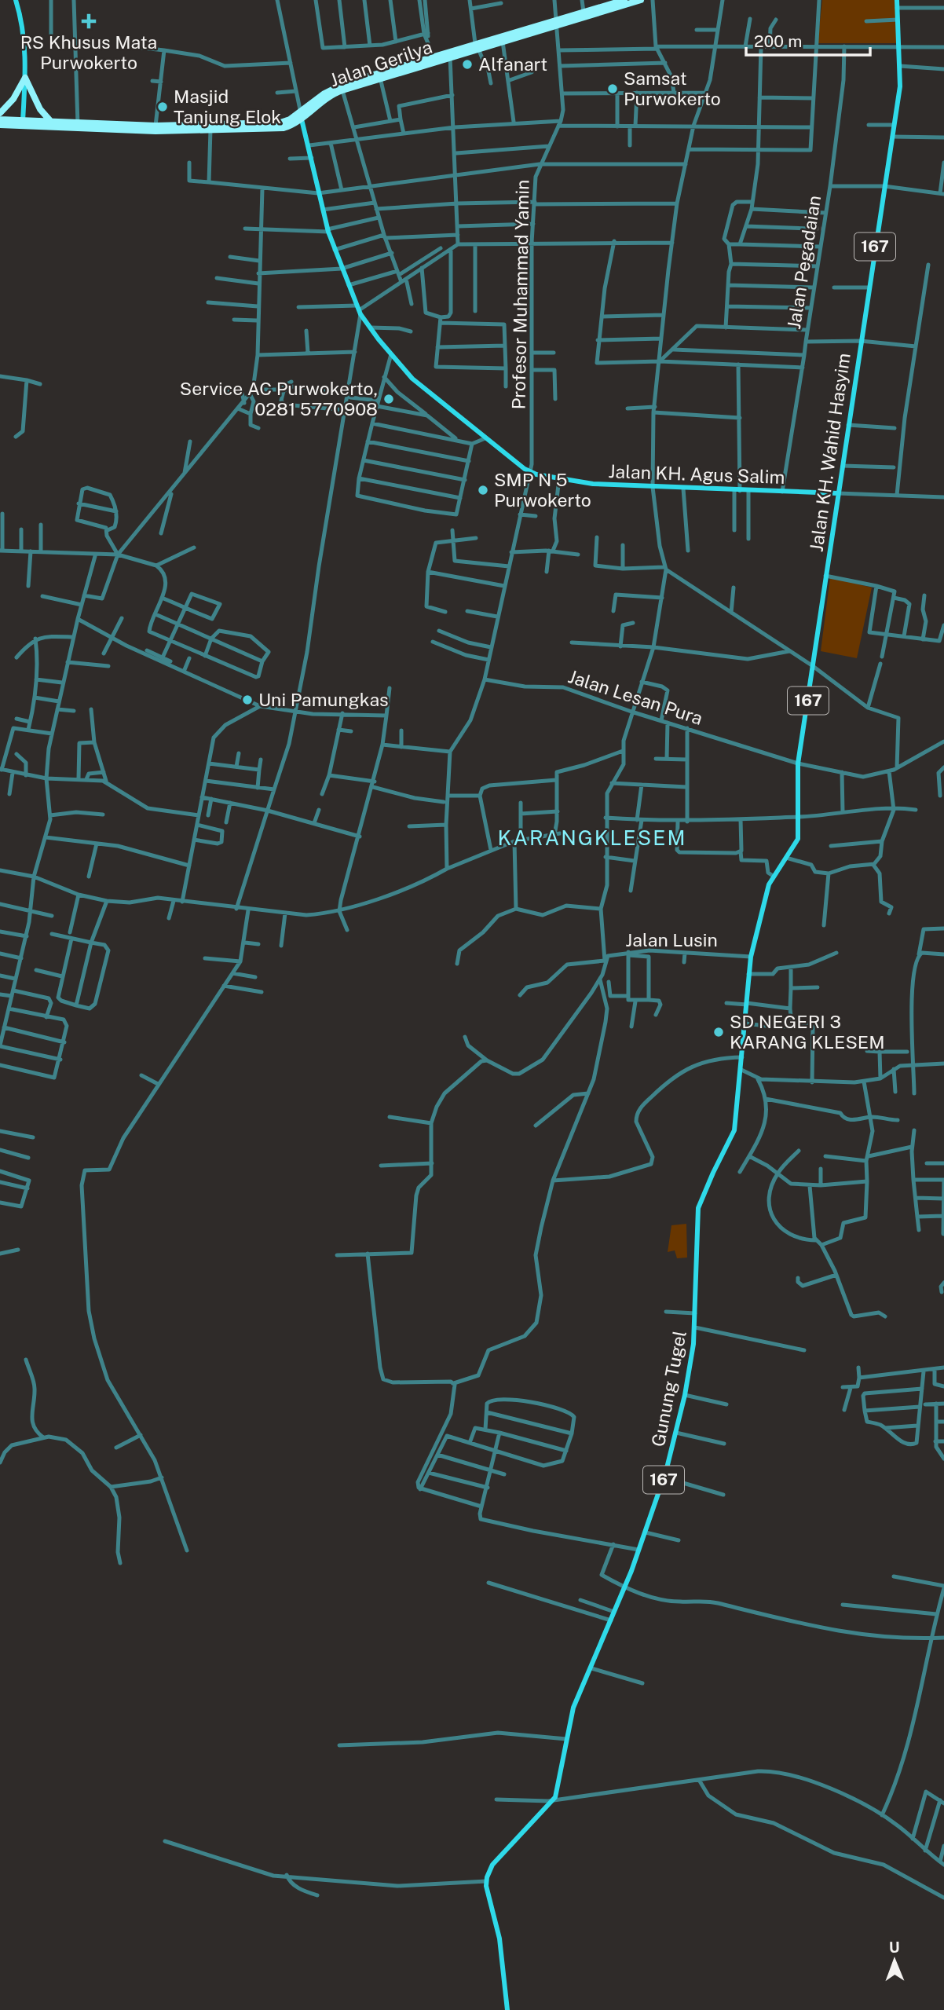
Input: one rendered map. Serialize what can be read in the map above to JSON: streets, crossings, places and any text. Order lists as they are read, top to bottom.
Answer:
{
  "streets": {
    "highway": ["Jalan Gerilya"],
    "main road": [
      "167",
      "Jalan KH. Wahid Hasyim",
      "Jalan KH. Agus Salim",
      "Gunung Tugel"
    ],
    "street": [
      "Jalan Pegadaian",
      "Profesor Muhammad Yamin",
      "Jalan Lesan Pura",
      "Jalan Lusin"
    ]
  },
  "crossings": [
    ["Jalan Gerilya", "Profesor Muhammad Yamin"],
    ["Jalan Gerilya", "Jalan KH. Agus Salim"],
    ["Jalan Pegadaian", "Jalan KH. Wahid Hasyim"],
    ["Profesor Muhammad Yamin", "Jalan KH. Agus Salim"],
    ["Jalan KH. Wahid Hasyim", "Jalan KH. Agus Salim"],
    ["Jalan KH. Wahid Hasyim", "Jalan Lesan Pura"],
    ["Jalan KH. Wahid Hasyim", "Gunung Tugel"],
    ["Jalan Lusin", "Gunung Tugel"]
  ],
  "districts": ["KARANGKLESEM"],
  "places": {
    "health": ["RS Khusus Mata Purwokerto"],
    "other": [
      "Alfanart",
      "Samsat Purwokerto",
      "Masjid Tanjung Elok",
      "Service AC Purwokerto, 0281 5770908",
      "SMP N 5 Purwokerto",
      "Uni Pamungkas",
      "SD NEGERI 3 KARANG KLESEM"
    ]
  },
  "scale_bar": "200 m",
  "north": "top"
}
